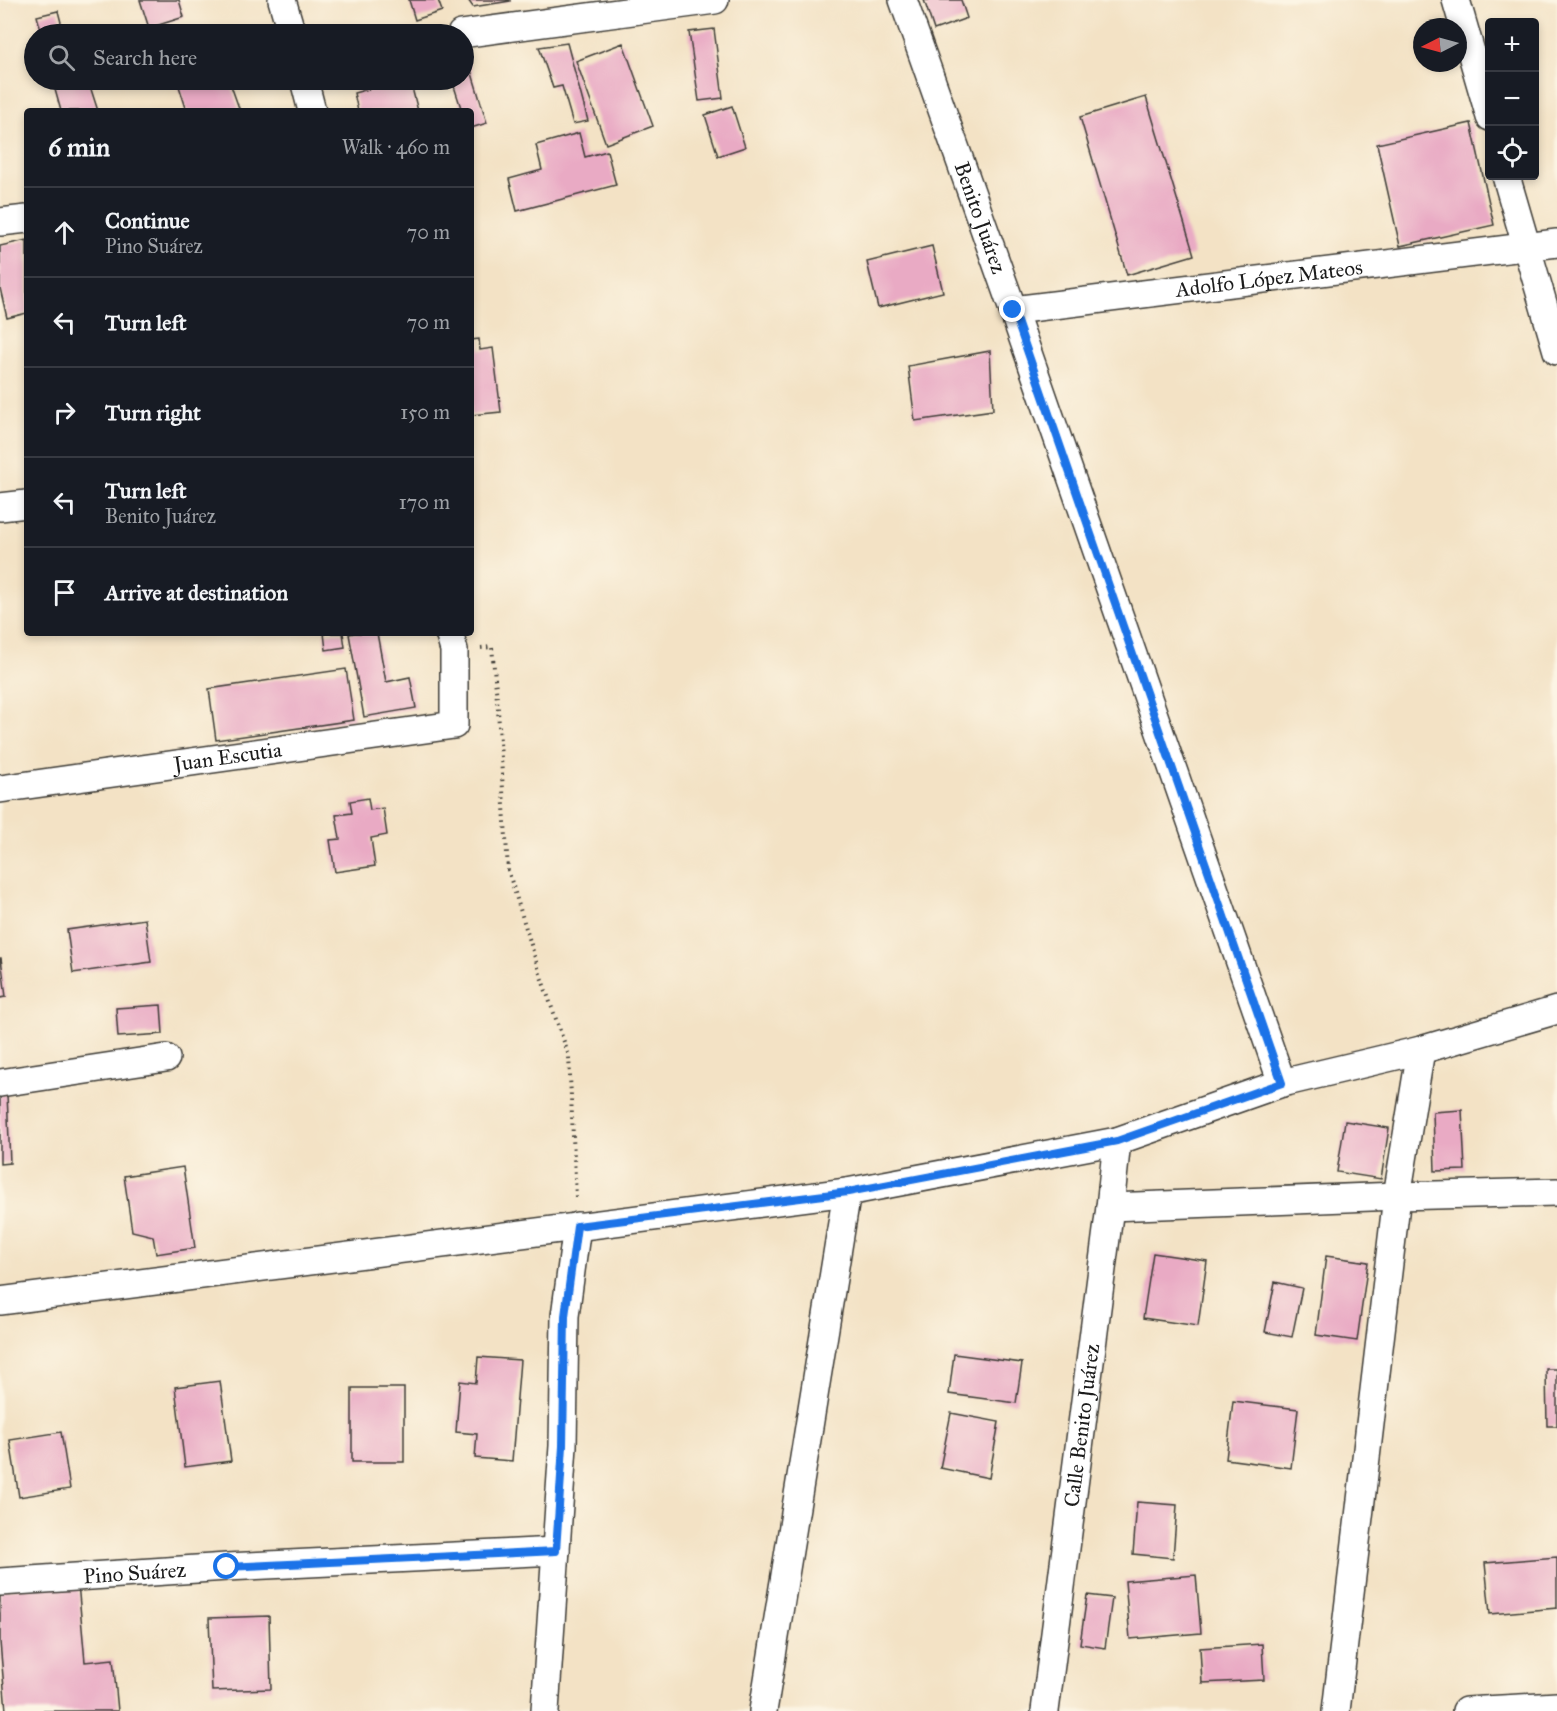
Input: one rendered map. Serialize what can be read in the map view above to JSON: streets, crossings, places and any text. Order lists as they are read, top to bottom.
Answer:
{
  "streets": {
    "street": [
      "Benito Juárez",
      "Adolfo López Mateos",
      "Juan Escutia",
      "Calle Benito Juárez",
      "Pino Suárez"
    ]
  },
  "crossings": [
    ["Benito Juárez", "Adolfo López Mateos"]
  ],
  "north": "left",
  "page": {
    "map_buttons": ["+", "−"],
    "search": "Search here",
    "heading": ["6 min", "Walk · 460 m"],
    "list": [
      ["Continue", "Pino Suárez", "70 m"],
      ["Turn left", "70 m"],
      ["Turn right", "150 m"],
      ["Turn left", "Benito Juárez", "170 m"],
      "Arrive at destination"
    ]
  }
}
